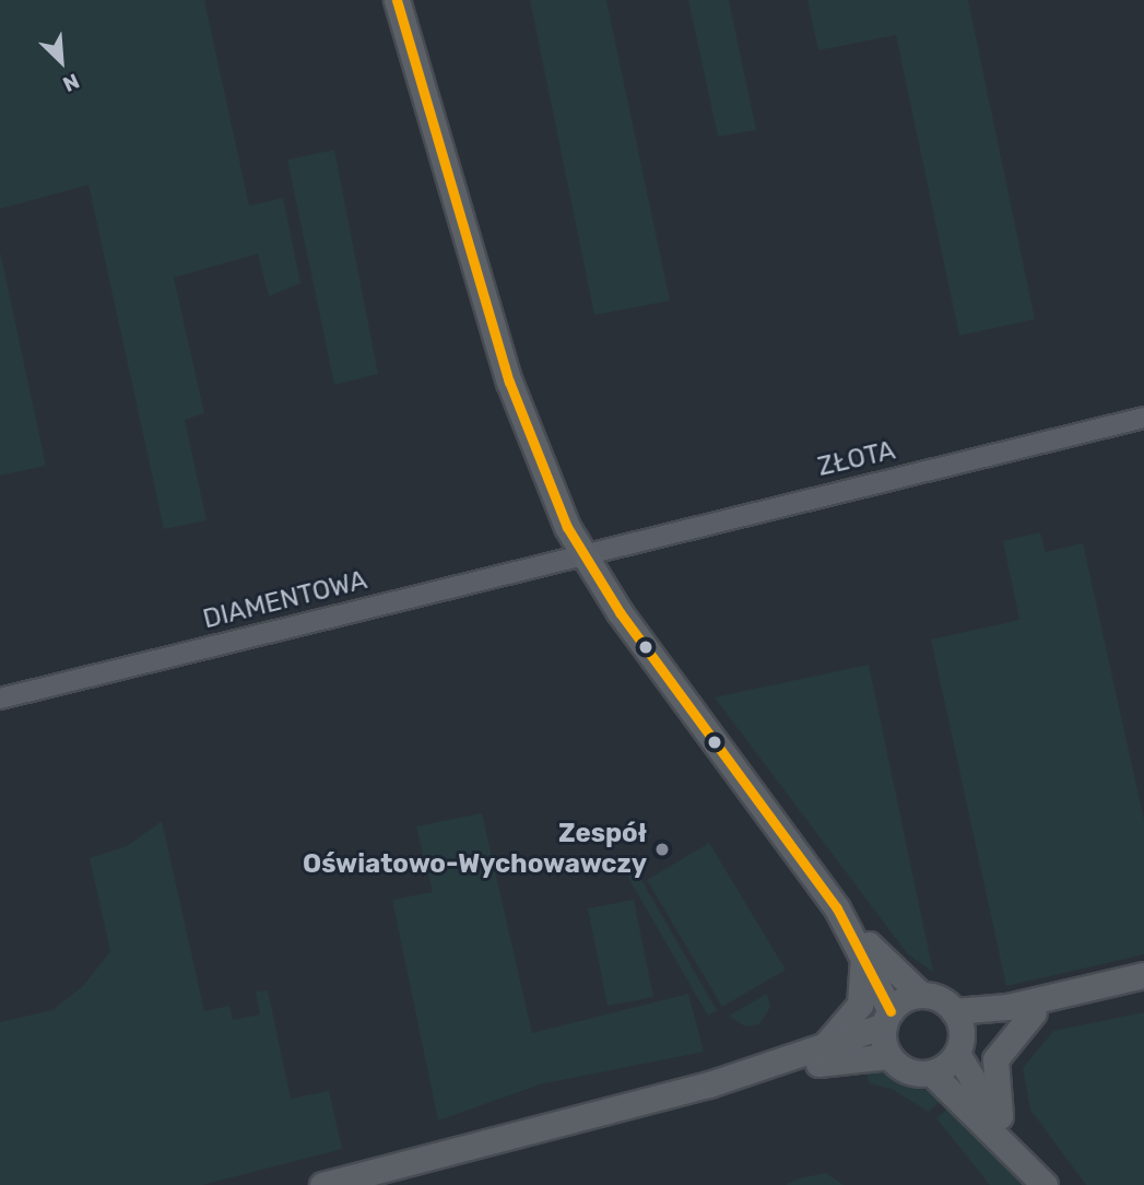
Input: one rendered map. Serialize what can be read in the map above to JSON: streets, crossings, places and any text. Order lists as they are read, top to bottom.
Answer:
{
  "streets": {
    "street": ["ZŁOTA", "DIAMENTOWA"]
  },
  "crossings": [
    ["ZŁOTA", "DIAMENTOWA"]
  ],
  "places": ["Zespół Oświatowo-Wychowawczy"],
  "north": "bottom right"
}
